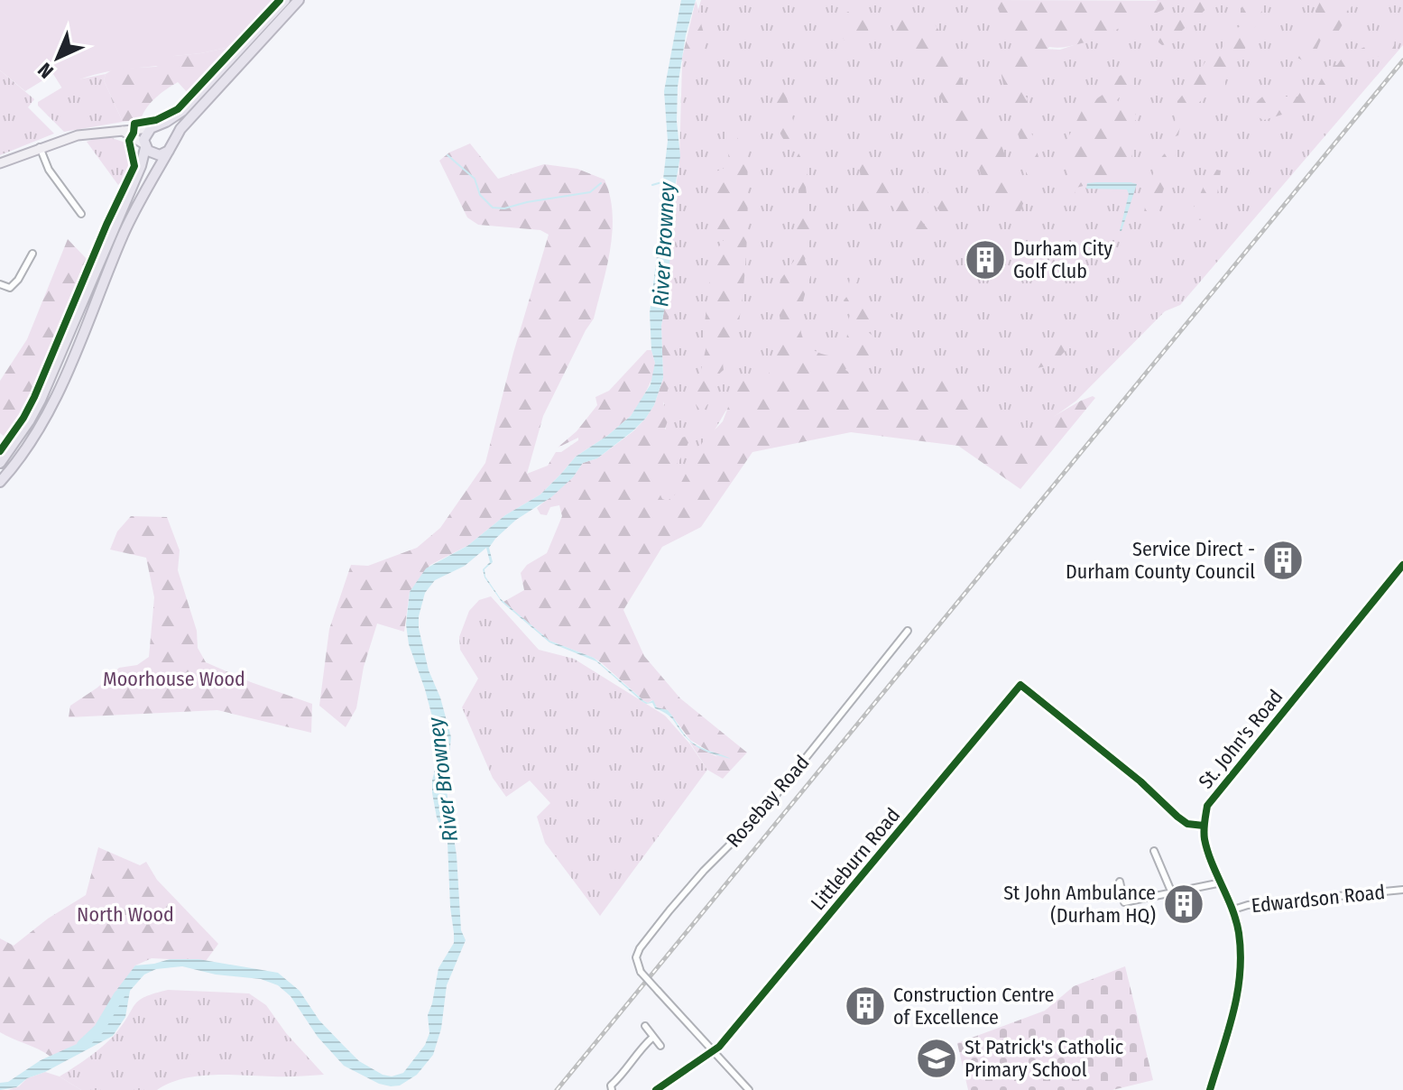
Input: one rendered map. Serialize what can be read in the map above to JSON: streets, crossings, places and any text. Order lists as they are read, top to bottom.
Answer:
{
  "streets": {
    "street": [
      "St. John's Road",
      "Rosebay Road",
      "Littleburn Road",
      "Edwardson Road"
    ]
  },
  "crossings": [
    ["St. John's Road", "Littleburn Road"],
    ["Rosebay Road", "Littleburn Road"]
  ],
  "water": ["River Browney"],
  "parks": ["Moorhouse Wood", "North Wood"],
  "places": {
    "building": [
      "Durham City Golf Club",
      "Service Direct - Durham County Council",
      "St John Ambulance (Durham HQ)",
      "Construction Centre of Excellence"
    ],
    "school or university": ["St Patrick's Catholic Primary School"]
  },
  "north": "bottom left"
}
